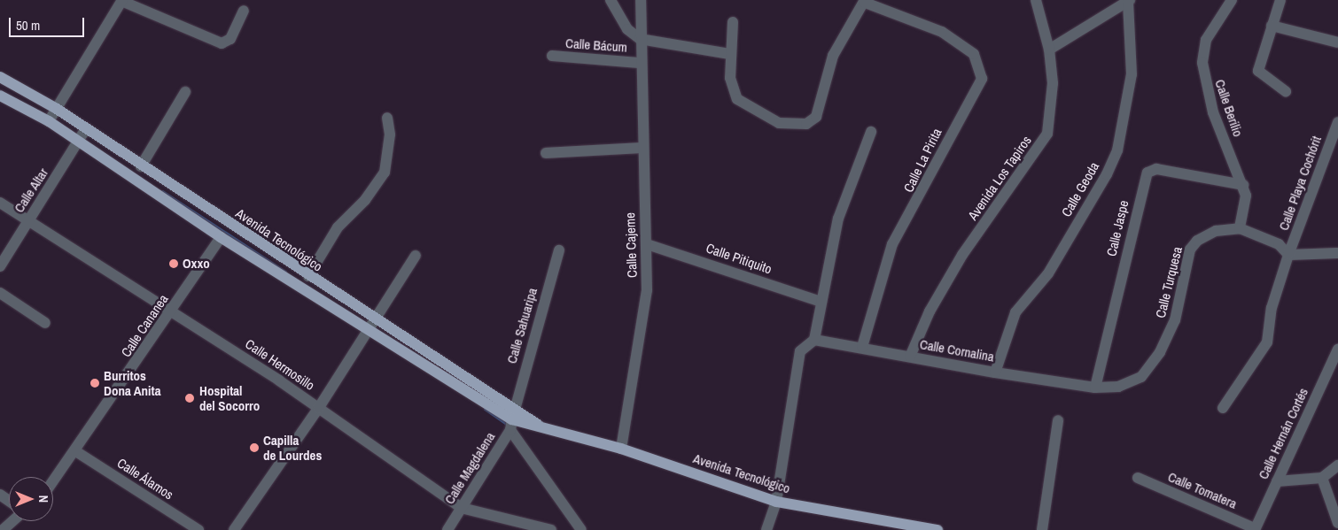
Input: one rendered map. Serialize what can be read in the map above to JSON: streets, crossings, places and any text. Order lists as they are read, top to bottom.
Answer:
{
  "streets": {
    "main road": ["Avenida Tecnológico"],
    "street": [
      "Calle Bácum",
      "Calle Berilio",
      "Calle La Pirita",
      "Avenida Los Tapiros",
      "Calle Playa Cochórit",
      "Calle Geoda",
      "Calle Altar",
      "Calle Jaspe",
      "Calle Cajeme",
      "Calle Pitiquito",
      "Calle Turquesa",
      "Calle Cananea",
      "Calle Sahuaripa",
      "Calle Cornalina",
      "Calle Hermosillo",
      "Calle Hernán Cortés",
      "Calle Magdalena",
      "Calle Álamos",
      "Calle Tomatera"
    ]
  },
  "crossings": [
    ["Calle Bácum", "Calle Cajeme"],
    ["Calle Berilio", "Calle Jaspe"],
    ["Calle Berilio", "Calle Turquesa"],
    ["Calle La Pirita", "Calle Cornalina"],
    ["Avenida Los Tapiros", "Calle Cornalina"],
    ["Calle Geoda", "Calle Cornalina"],
    ["Calle Altar", "Avenida Tecnológico"],
    ["Calle Altar", "Calle Hermosillo"],
    ["Calle Jaspe", "Calle Turquesa"],
    ["Calle Jaspe", "Calle Cornalina"],
    ["Avenida Tecnológico", "Calle Cajeme"],
    ["Avenida Tecnológico", "Calle Cananea"],
    ["Avenida Tecnológico", "Calle Sahuaripa"],
    ["Avenida Tecnológico", "Calle Magdalena"],
    ["Calle Cajeme", "Calle Pitiquito"],
    ["Calle Turquesa", "Calle Cornalina"],
    ["Calle Cananea", "Calle Hermosillo"],
    ["Calle Cananea", "Calle Álamos"],
    ["Calle Sahuaripa", "Calle Magdalena"],
    ["Calle Hermosillo", "Calle Magdalena"],
    ["Calle Hernán Cortés", "Calle Tomatera"]
  ],
  "places": [
    "Oxxo",
    "Burritos Dona Anita",
    "Hospital del Socorro",
    "Capilla de Lourdes"
  ],
  "scale_bar": "50 m",
  "north": "right"
}
